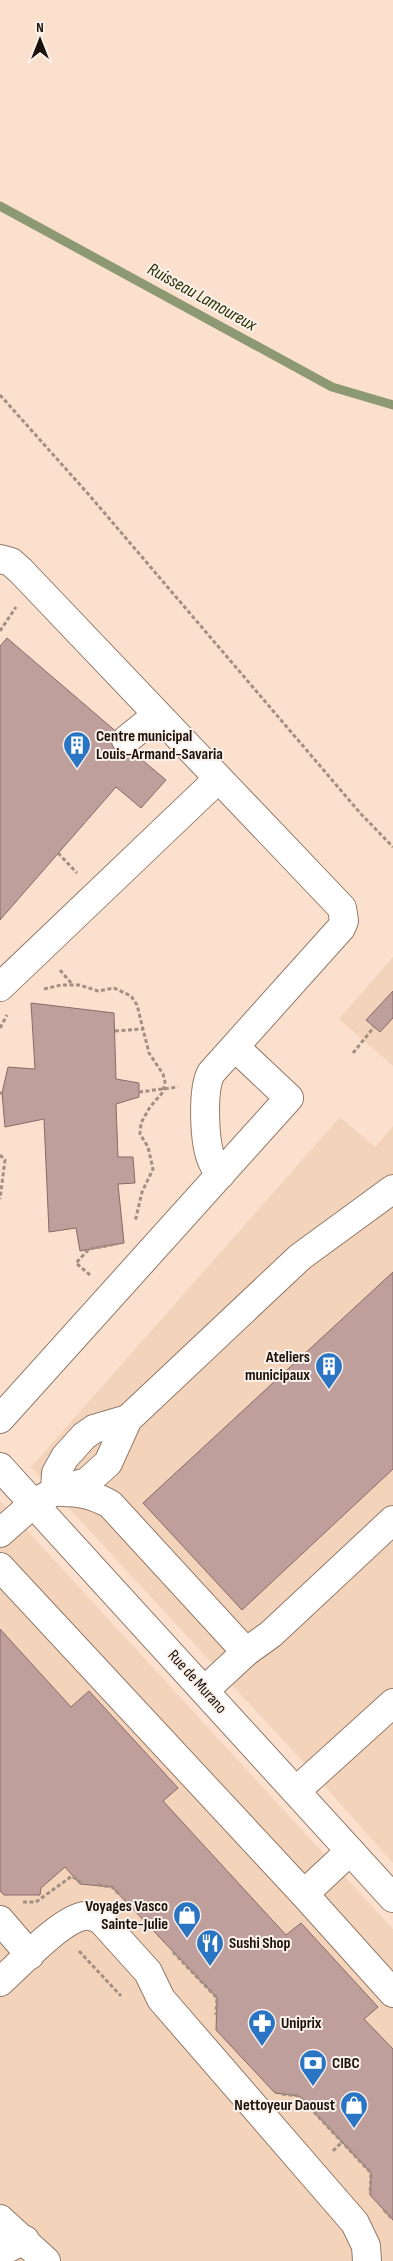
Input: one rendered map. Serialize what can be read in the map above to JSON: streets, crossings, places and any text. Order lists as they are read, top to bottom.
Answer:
{
  "streets": {
    "street": ["Rue de Murano"]
  },
  "water": ["Ruisseau Lamoureux"],
  "places": {
    "building": ["Centre municipal Louis-Armand-Savaria", "Ateliers municipaux"],
    "shop": ["Voyages Vasco Sainte-Julie", "Nettoyeur Daoust"],
    "restaurant": ["Sushi Shop"],
    "pharmacy": ["Uniprix"],
    "bank": ["CIBC"]
  },
  "north": "top"
}
